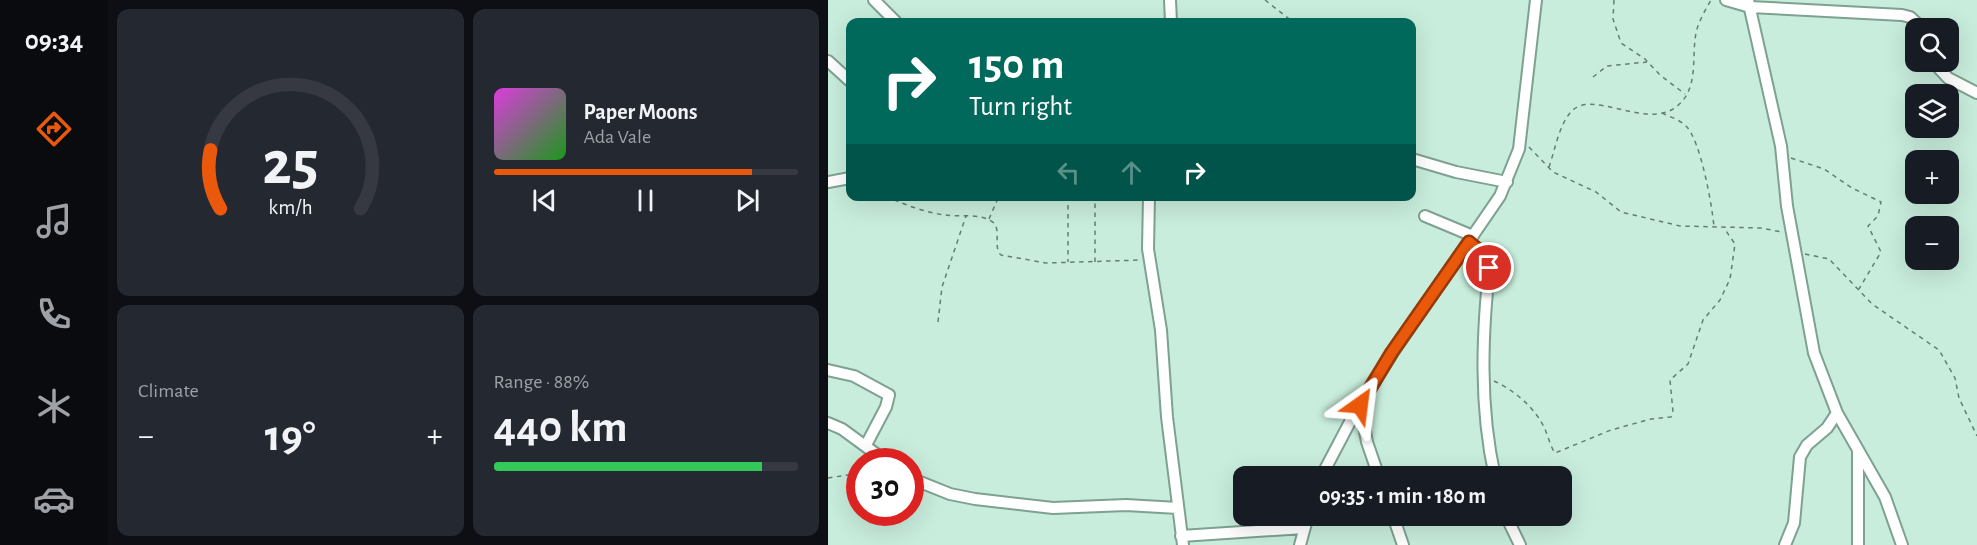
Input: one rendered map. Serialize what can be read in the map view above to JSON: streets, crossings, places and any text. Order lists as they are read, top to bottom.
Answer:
{
  "page": {
    "tabs": "09:34",
    "map_buttons": ["+", "−"],
    "turn": ["150 m", "Turn right"],
    "song": ["Paper Moons", "Ada Vale"],
    "tile": [
      "Climate",
      ["Range · 88%", "440 km"]
    ],
    "heat": ["−", "19°", "+"],
    "limit": "30",
    "trip": "09:35 · 1 min · 180 m",
    "gauge": ["25", "km/h"]
  }
}
